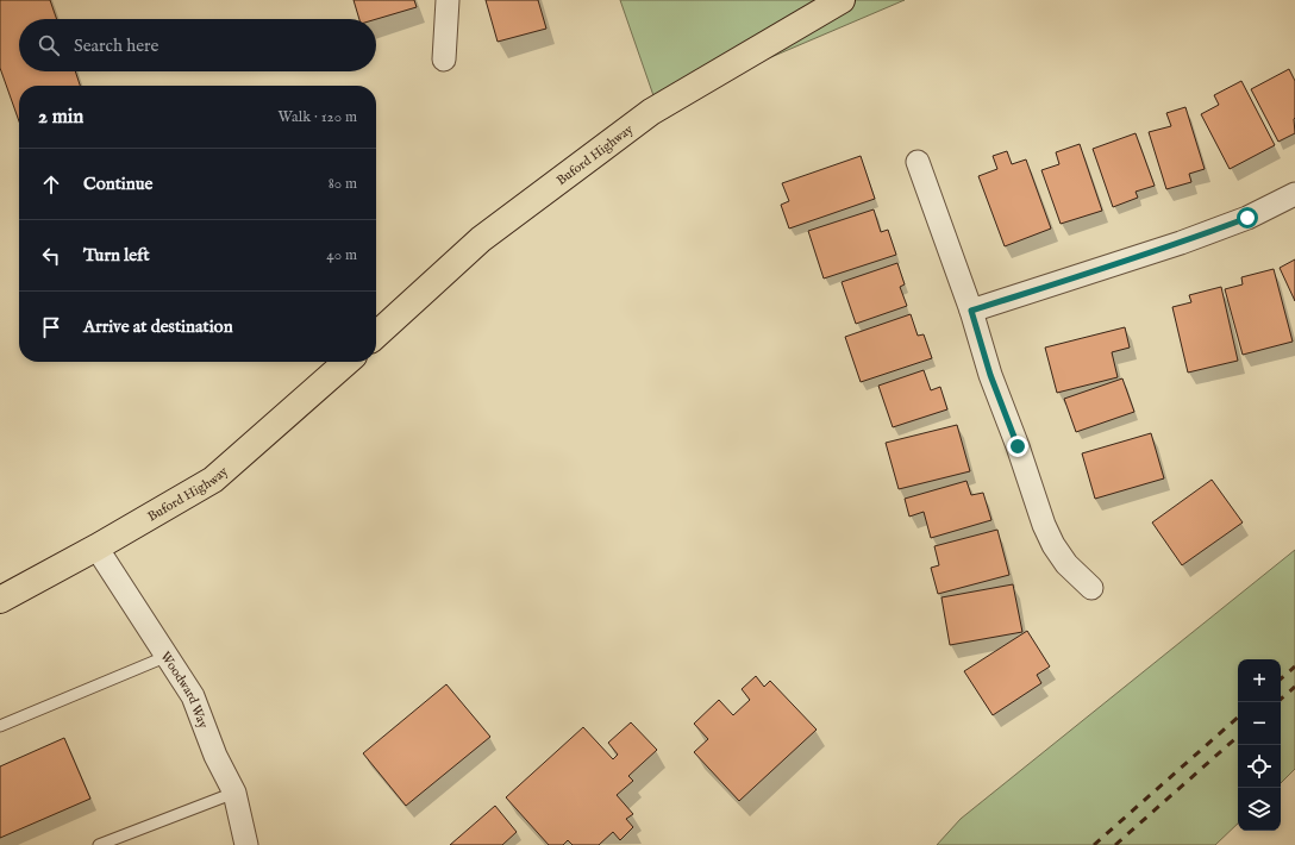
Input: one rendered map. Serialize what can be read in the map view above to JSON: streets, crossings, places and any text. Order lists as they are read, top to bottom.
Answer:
{
  "streets": {
    "main road": ["Buford Highway"],
    "street": ["Woodward Way"]
  },
  "crossings": [
    ["Buford Highway", "Woodward Way"]
  ],
  "page": {
    "search": "Search here",
    "heading": ["2 min", "Walk · 120 m"],
    "list": [
      ["Continue", "80 m"],
      ["Turn left", "40 m"],
      "Arrive at destination"
    ],
    "map_buttons": ["+", "−"]
  }
}
